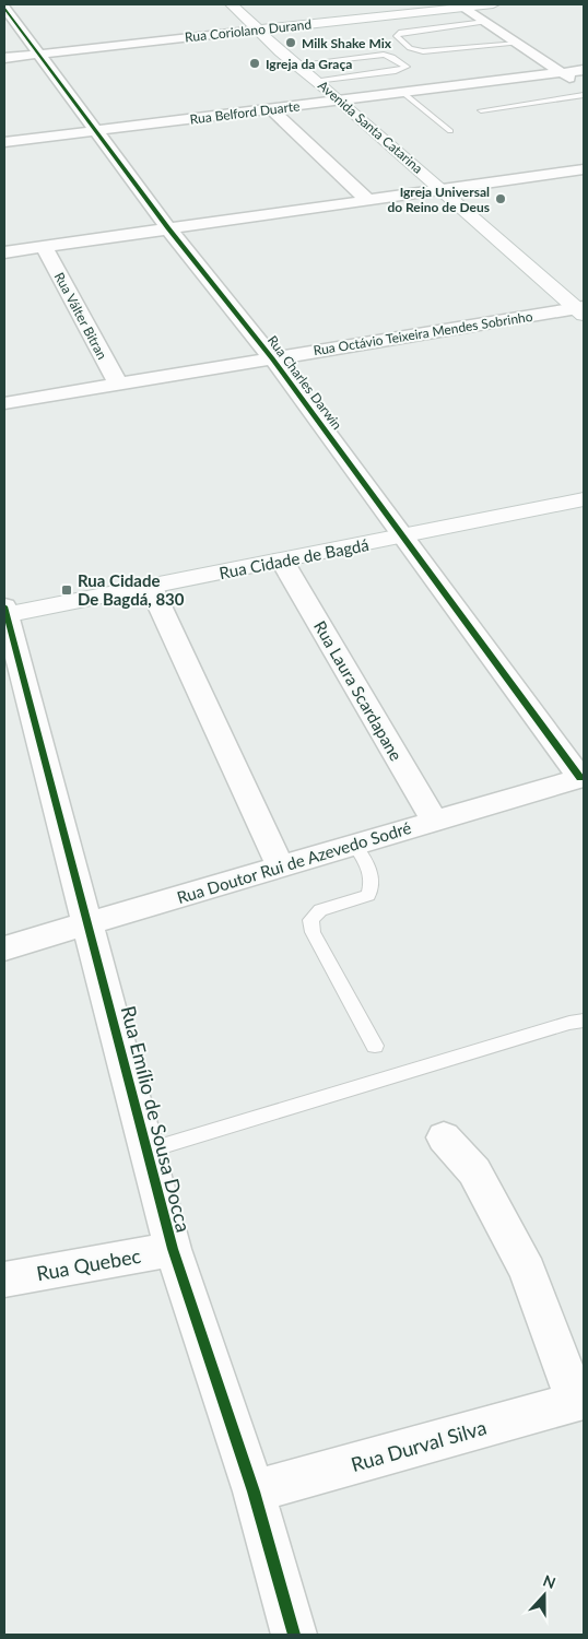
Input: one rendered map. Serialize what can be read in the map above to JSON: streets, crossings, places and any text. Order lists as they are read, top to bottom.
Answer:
{
  "streets": {
    "street": [
      "Rua Coriolano Durand",
      "Rua Belford Duarte",
      "Avenida Santa Catarina",
      "Rua Válter Bitran",
      "Rua Octávio Teixeira Mendes Sobrinho",
      "Rua Charles Darwin",
      "Rua Cidade de Bagdá",
      "Rua Laura Scardapane",
      "Rua Doutor Rui de Azevedo Sodré",
      "Rua Emílio de Sousa Docca",
      "Rua Quebec",
      "Rua Durval Silva"
    ]
  },
  "crossings": [
    ["Rua Coriolano Durand", "Avenida Santa Catarina"],
    ["Rua Coriolano Durand", "Rua Charles Darwin"],
    ["Rua Belford Duarte", "Avenida Santa Catarina"],
    ["Rua Belford Duarte", "Rua Charles Darwin"],
    ["Avenida Santa Catarina", "Rua Octávio Teixeira Mendes Sobrinho"],
    ["Rua Válter Bitran", "Rua Octávio Teixeira Mendes Sobrinho"],
    ["Rua Octávio Teixeira Mendes Sobrinho", "Rua Charles Darwin"],
    ["Rua Charles Darwin", "Rua Cidade de Bagdá"],
    ["Rua Charles Darwin", "Rua Doutor Rui de Azevedo Sodré"],
    ["Rua Cidade de Bagdá", "Rua Laura Scardapane"],
    ["Rua Cidade de Bagdá", "Rua Emílio de Sousa Docca"],
    ["Rua Laura Scardapane", "Rua Doutor Rui de Azevedo Sodré"],
    ["Rua Doutor Rui de Azevedo Sodré", "Rua Emílio de Sousa Docca"],
    ["Rua Emílio de Sousa Docca", "Rua Quebec"],
    ["Rua Emílio de Sousa Docca", "Rua Durval Silva"]
  ],
  "places": {
    "other": ["Milk Shake Mix", "Igreja da Graça", "Igreja Universal do Reino de Deus"],
    "transit": ["Rua Cidade De Bagdá, 830"]
  },
  "north": "top"
}
